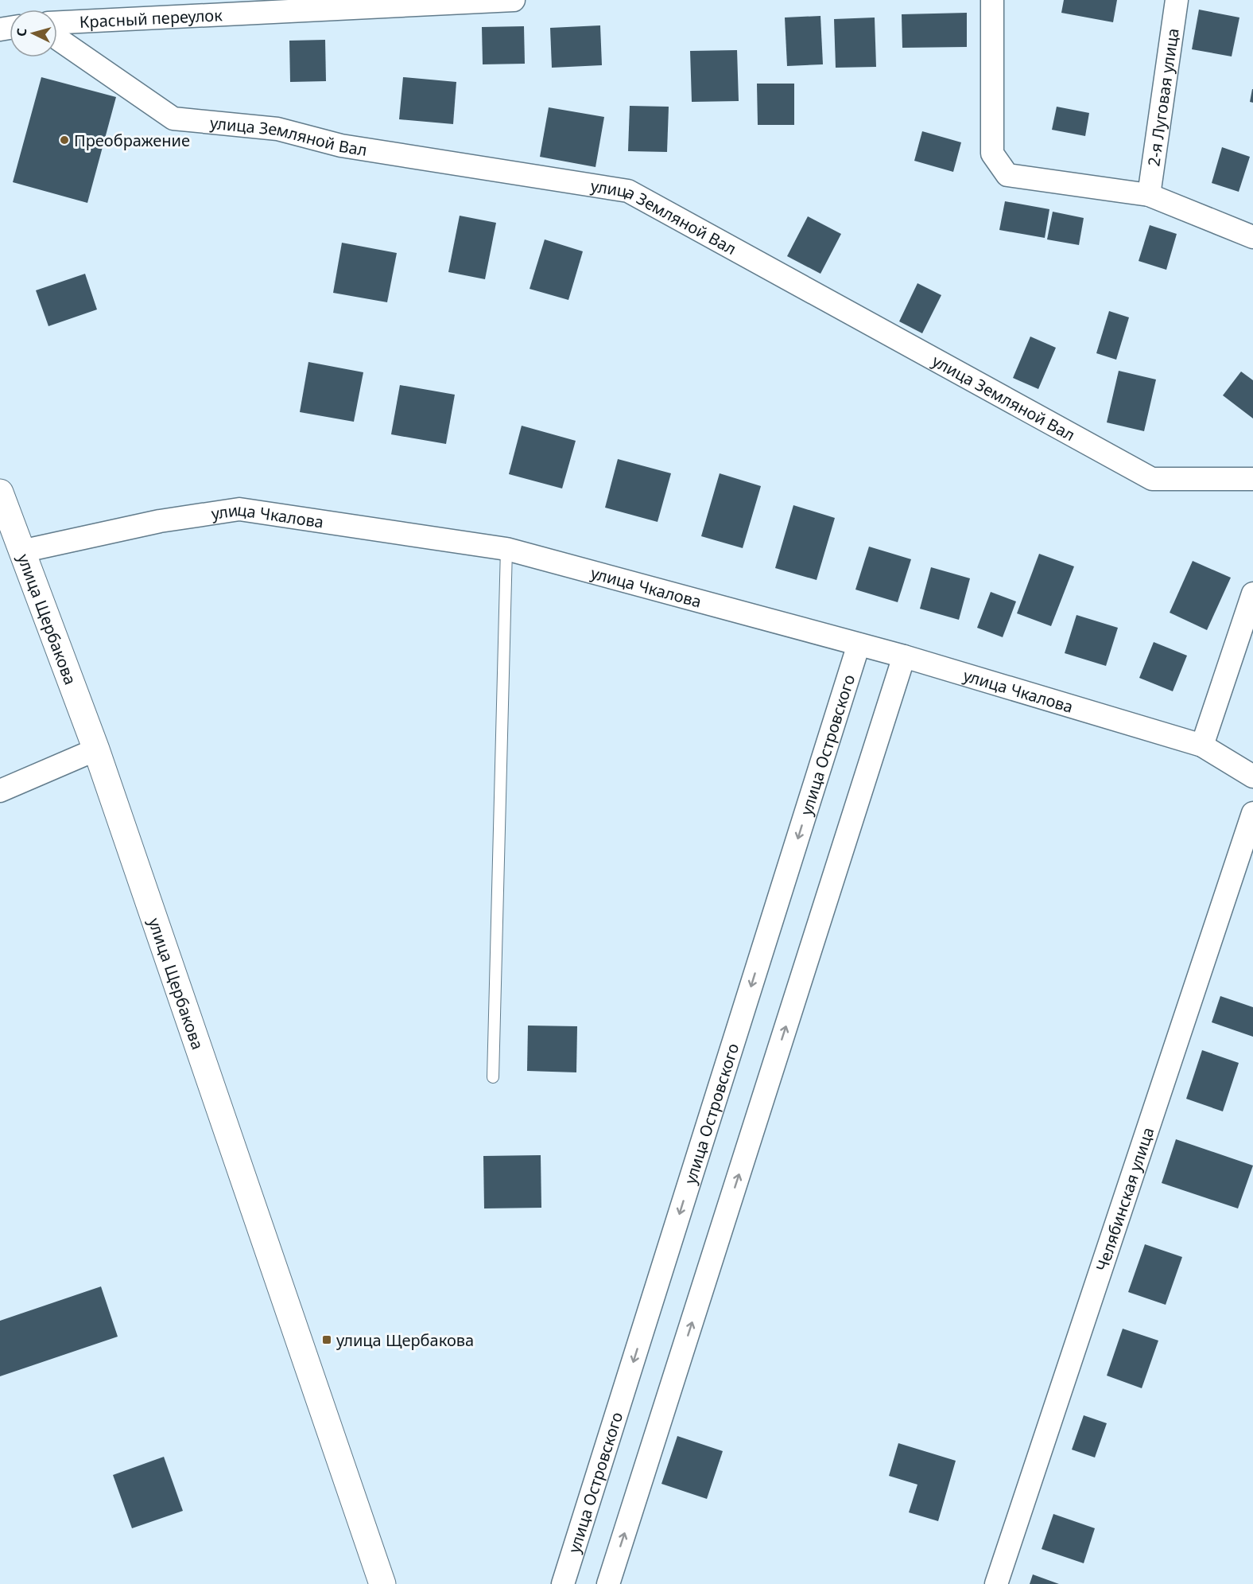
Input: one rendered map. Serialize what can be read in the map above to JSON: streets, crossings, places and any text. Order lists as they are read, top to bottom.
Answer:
{
  "streets": {
    "street": [
      "Красный переулок",
      "2-я Луговая улица",
      "улица Земляной Вал",
      "улица Чкалова",
      "улица Щербакова",
      "улица Островского",
      "Челябинская улица"
    ]
  },
  "crossings": [
    ["улица Чкалова", "улица Щербакова"],
    ["улица Чкалова", "улица Островского"]
  ],
  "places": {
    "other": ["Преображение"],
    "transit": ["улица Щербакова"]
  },
  "north": "left"
}
